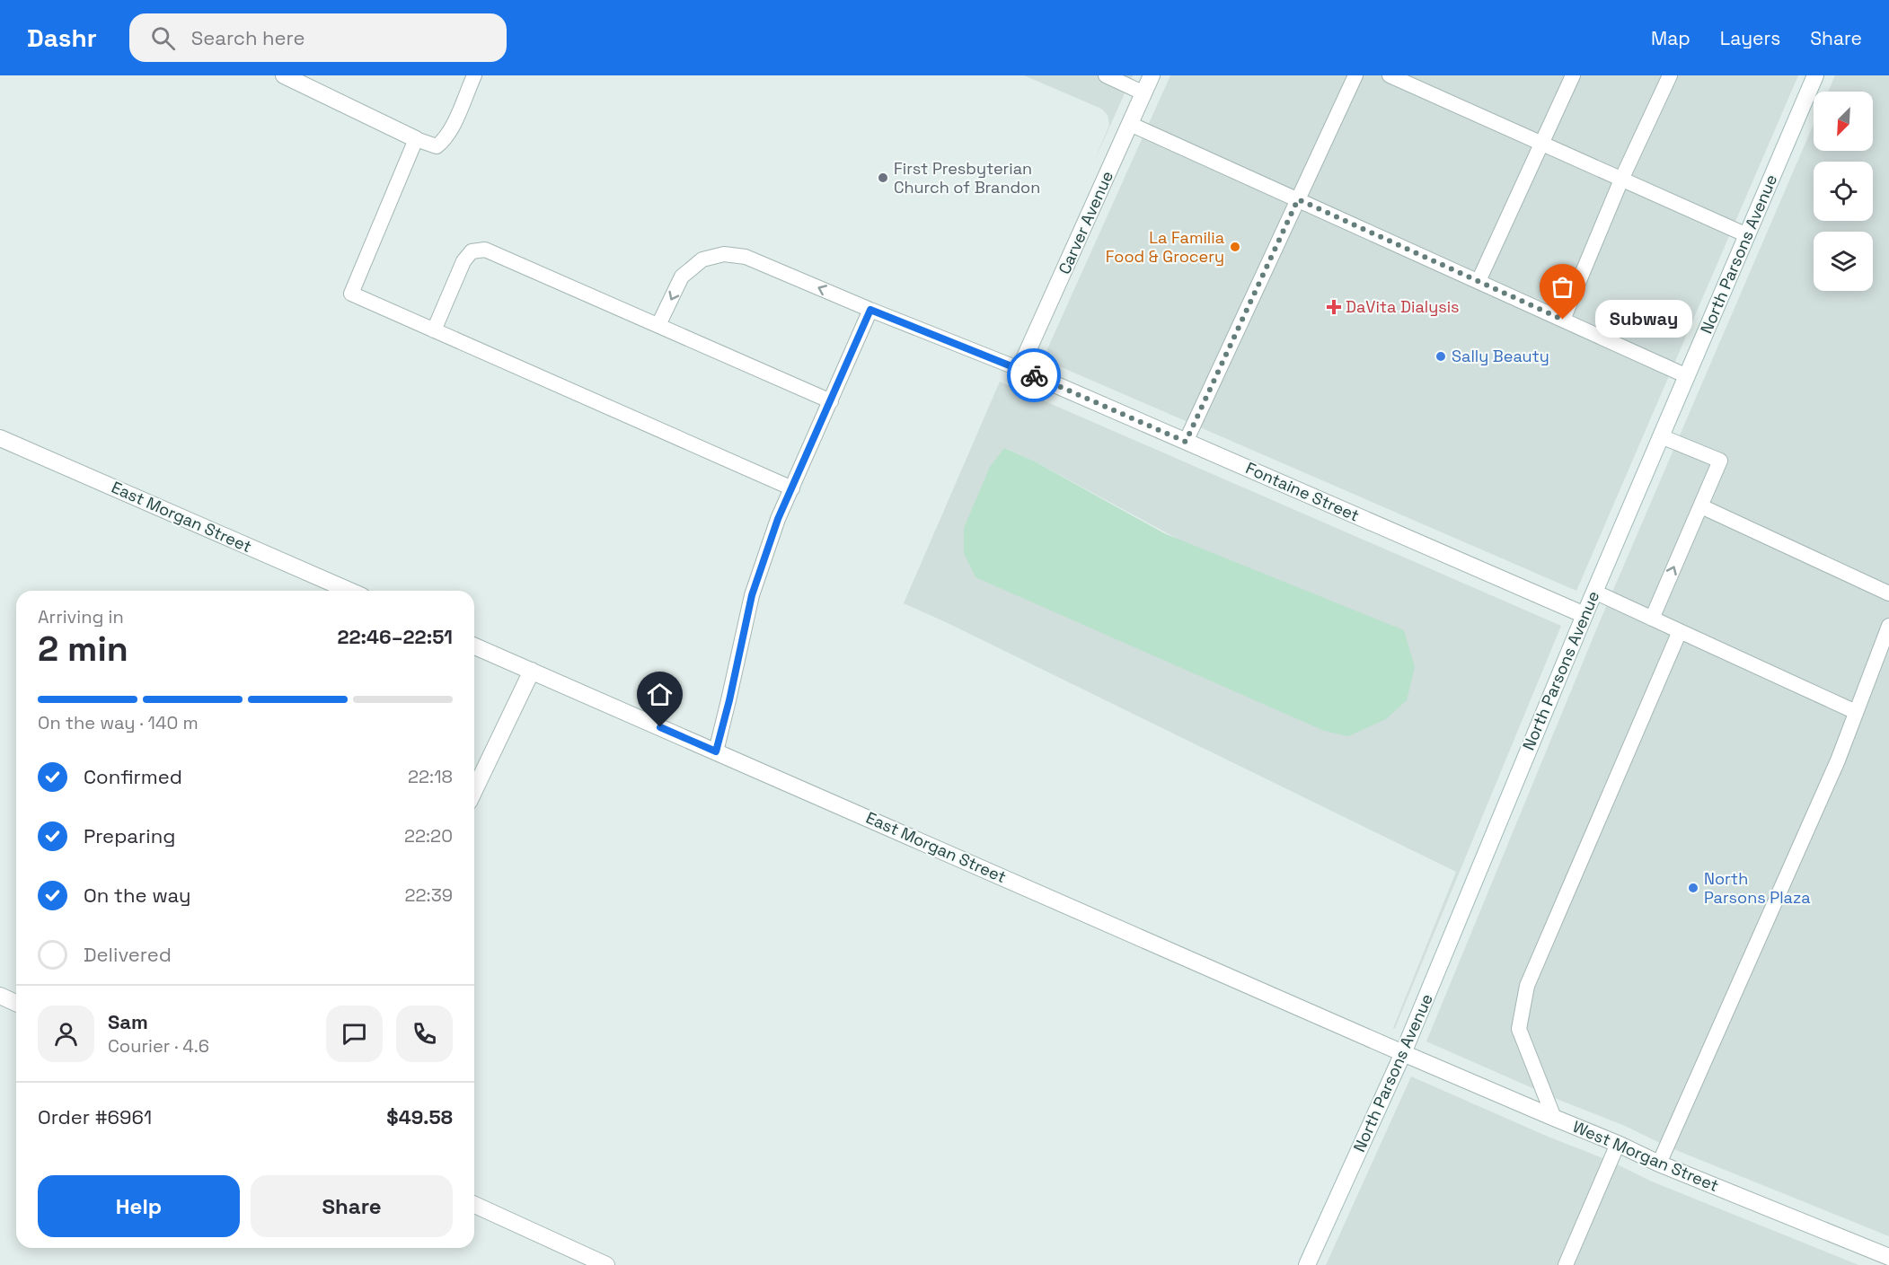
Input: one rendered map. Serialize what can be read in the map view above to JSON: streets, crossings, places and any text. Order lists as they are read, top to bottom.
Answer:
{
  "streets": {
    "street": [
      "Carver Avenue",
      "North Parsons Avenue",
      "Fontaine Street",
      "East Morgan Street",
      "West Morgan Street"
    ]
  },
  "crossings": [
    ["Carver Avenue", "Fontaine Street"],
    ["North Parsons Avenue", "Fontaine Street"],
    ["North Parsons Avenue", "East Morgan Street"],
    ["North Parsons Avenue", "West Morgan Street"],
    ["East Morgan Street", "West Morgan Street"]
  ],
  "places": {
    "other": [
      "First Presbyterian Church of Brandon",
      "La Familia Food & Grocery",
      "Subway",
      "Sally Beauty",
      "North Parsons Plaza"
    ],
    "health": ["DaVita Dialysis"]
  },
  "north": "bottom left",
  "page": {
    "header": "Dashr",
    "search": "Search here",
    "nav": ["Map", "Layers", "Share"],
    "bubble": "Subway",
    "heading": ["2 min", "Arriving in", "22:46–22:51"],
    "panel": [
      "Sam",
      "Courier · 4.6",
      "Order #6961",
      "$49.58"
    ],
    "bar": "On the way · 140 m",
    "list": [
      ["Confirmed", "22:18"],
      ["Preparing", "22:20"],
      ["On the way", "22:39"],
      "Delivered"
    ],
    "buttons": ["Help", "Share"]
  }
}
